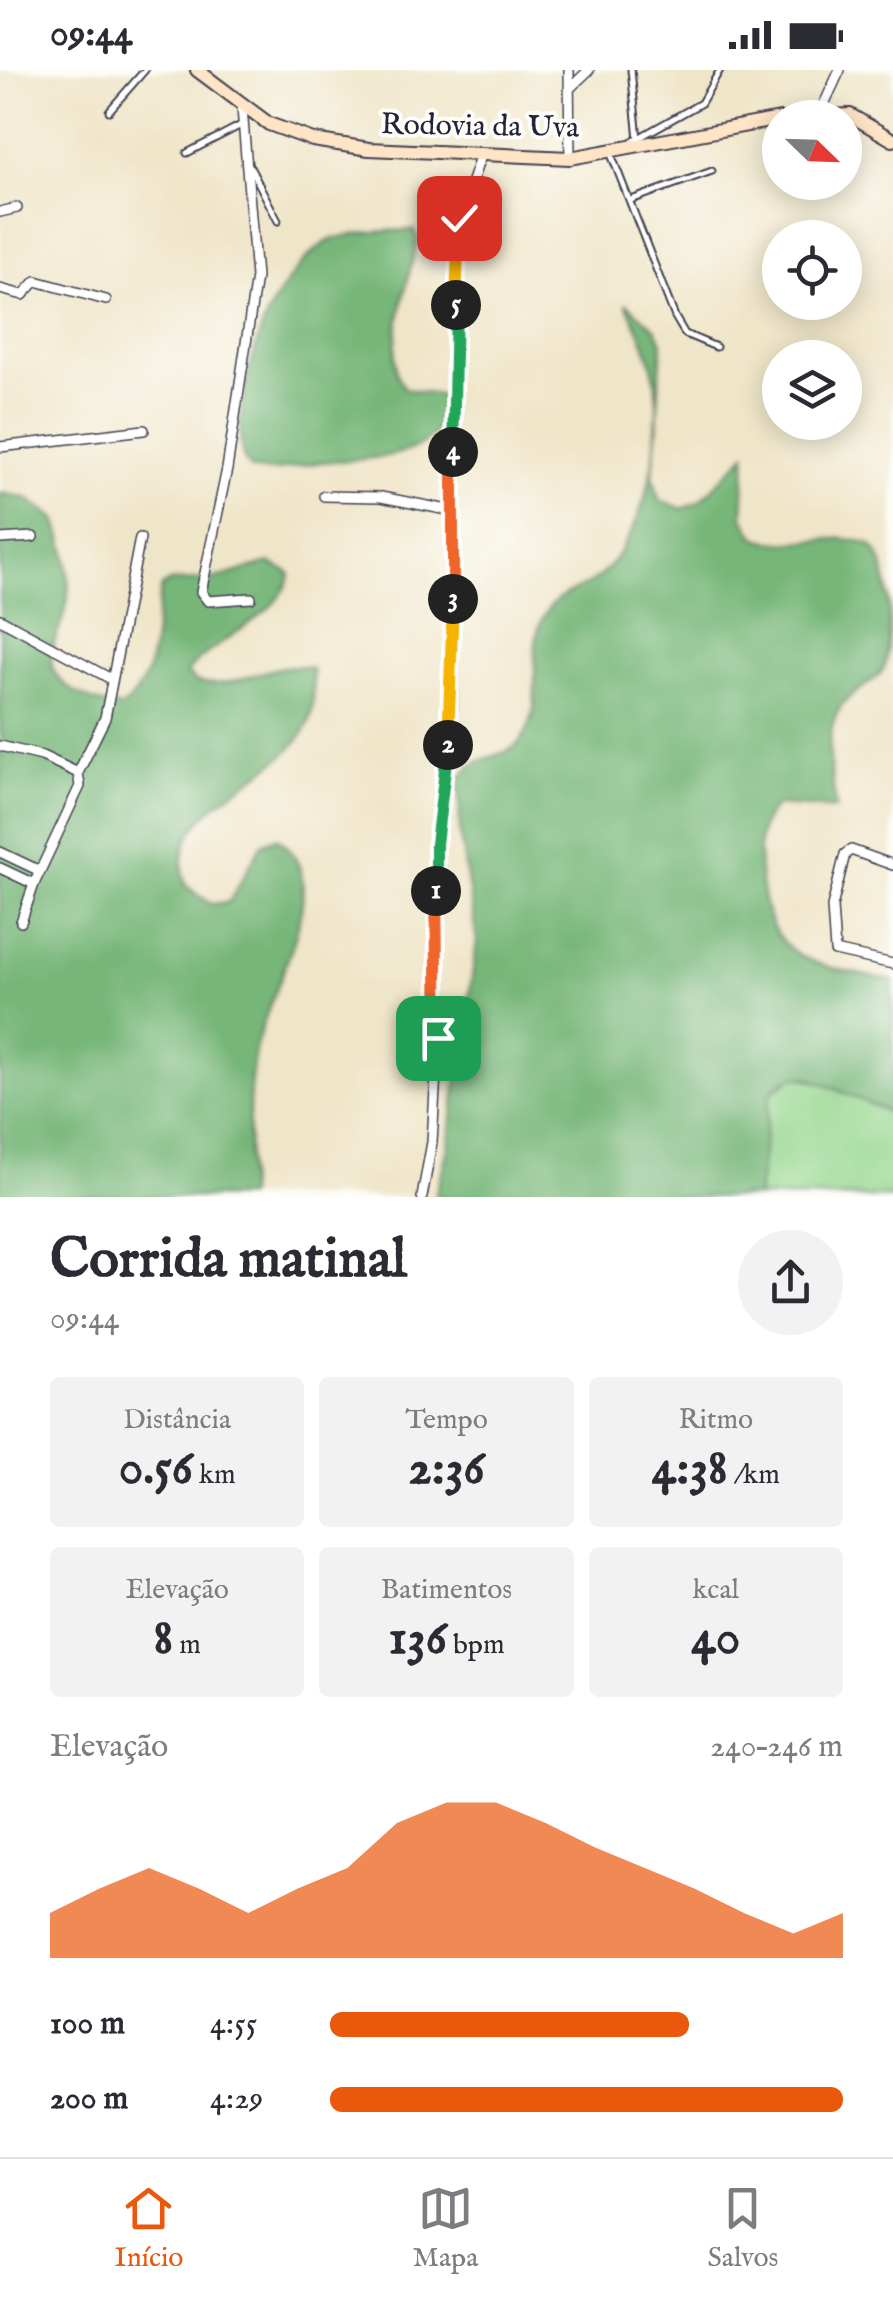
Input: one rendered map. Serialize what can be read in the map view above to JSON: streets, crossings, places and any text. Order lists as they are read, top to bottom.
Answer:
{
  "streets": {
    "street": ["Rodovia da Uva"]
  },
  "north": "bottom right",
  "page": {
    "status": "09:44",
    "pins": [
      "5",
      "4",
      "3",
      "2",
      "1"
    ],
    "heading": ["Corrida matinal", "09:44"],
    "stats": [
      ["Distância", "0.56 km"],
      ["Tempo", "2:36"],
      ["Ritmo", "4:38 /km"],
      ["Elevação", "8 m"],
      ["Batimentos", "136 bpm"],
      ["kcal", "40"]
    ],
    "chart": ["Elevação", "240–246 m"],
    "list": [
      {
        "name": "100 m",
        "note": "4:55"
      },
      {
        "name": "200 m",
        "note": "4:29"
      }
    ],
    "tabs": ["Início", "Mapa", "Salvos"]
  }
}
